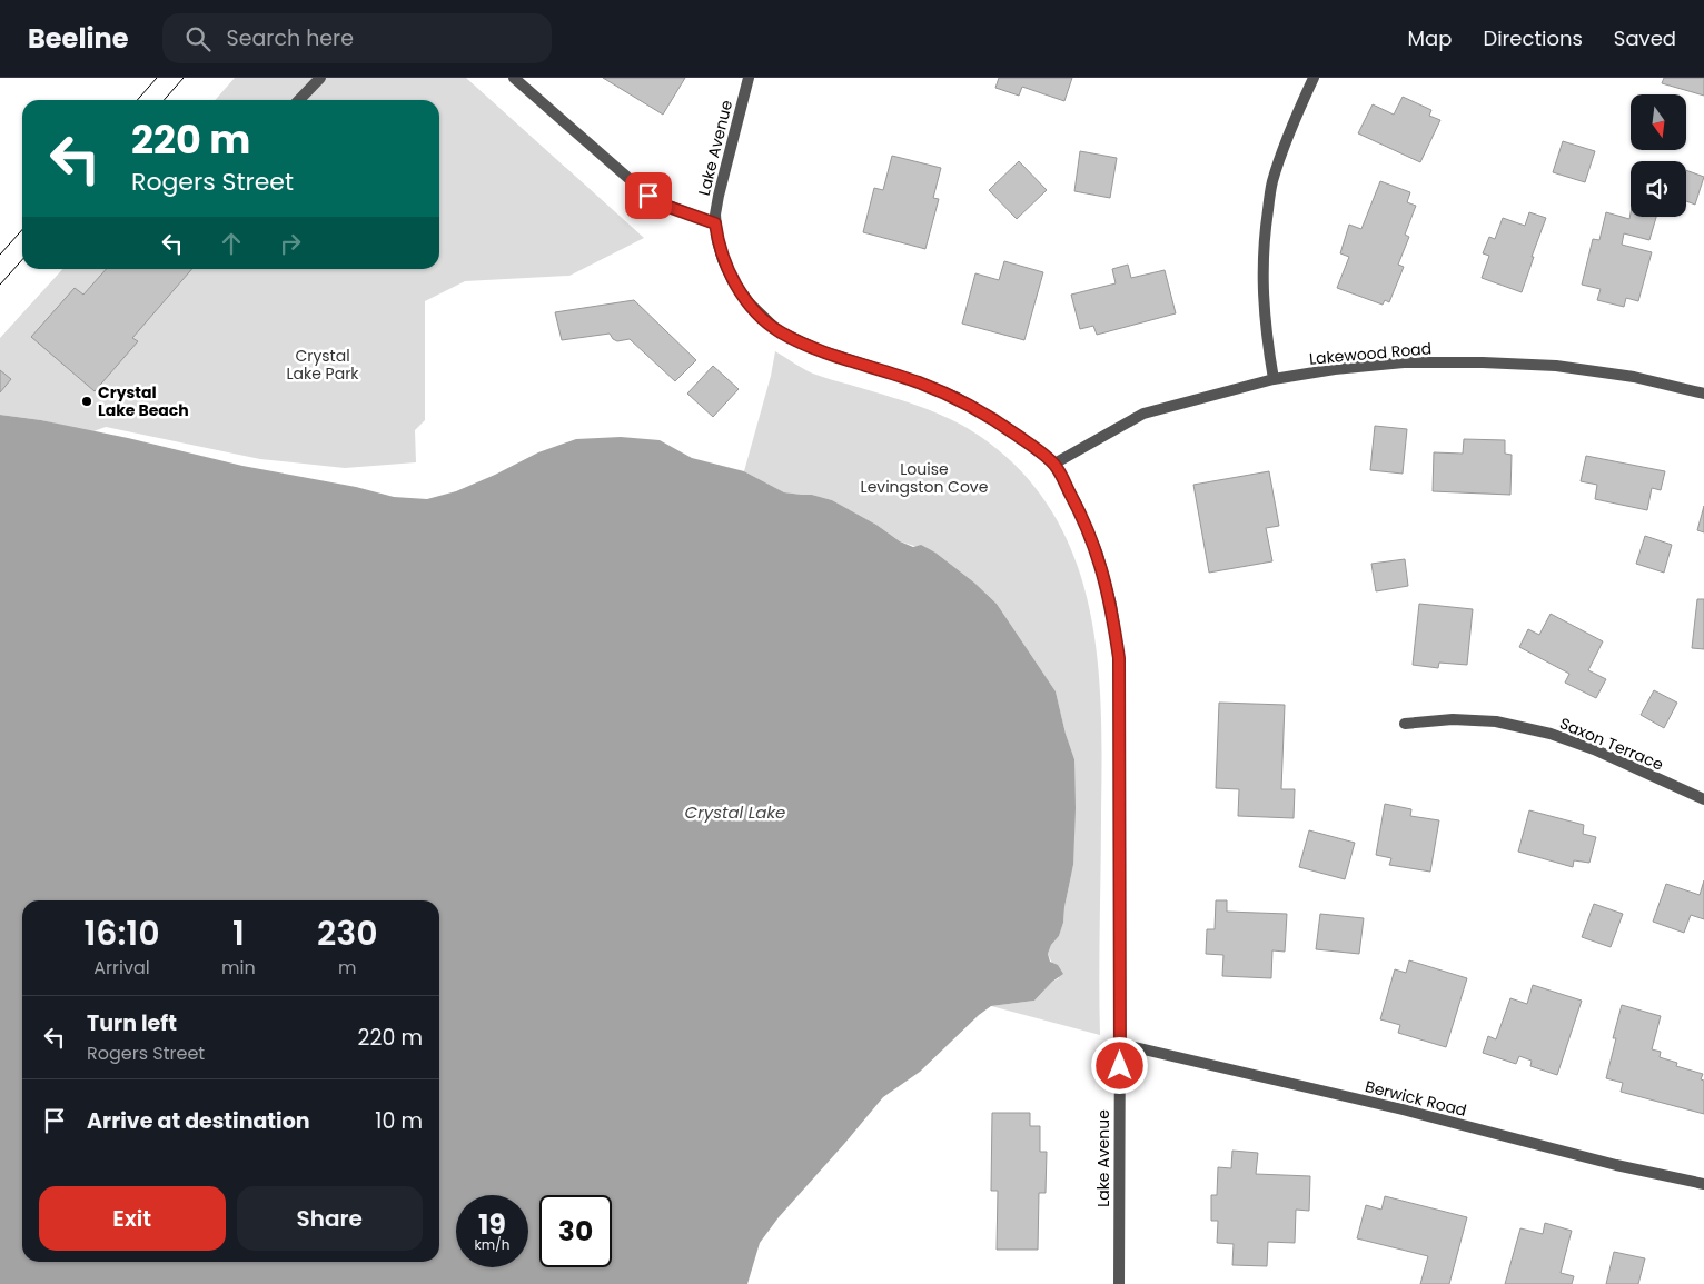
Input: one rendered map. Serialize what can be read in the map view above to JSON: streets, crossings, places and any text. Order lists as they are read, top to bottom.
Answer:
{
  "streets": {
    "street": [
      "Lake Avenue",
      "Lakewood Road",
      "Saxon Terrace",
      "Berwick Road"
    ]
  },
  "crossings": [
    ["Lake Avenue", "Lakewood Road"],
    ["Lake Avenue", "Berwick Road"]
  ],
  "water": ["Crystal Lake"],
  "parks": ["Crystal Lake Park", "Louise Levingston Cove"],
  "places": ["Crystal Lake Beach"],
  "north": "bottom",
  "page": {
    "header": "Beeline",
    "search": "Search here",
    "nav": ["Map", "Directions", "Saved"],
    "turn": ["220 m", "Rogers Street"],
    "eta": [
      "16:10",
      "Arrival",
      "1",
      "min",
      "230",
      "m"
    ],
    "list": [
      {
        "name": "Turn left",
        "note": "Rogers Street",
        "value": "220 m"
      },
      {
        "name": "Arrive at destination",
        "value": "10 m"
      }
    ],
    "buttons": ["Exit", "Share"],
    "speed": "19 km/h",
    "limit": "30"
  }
}
